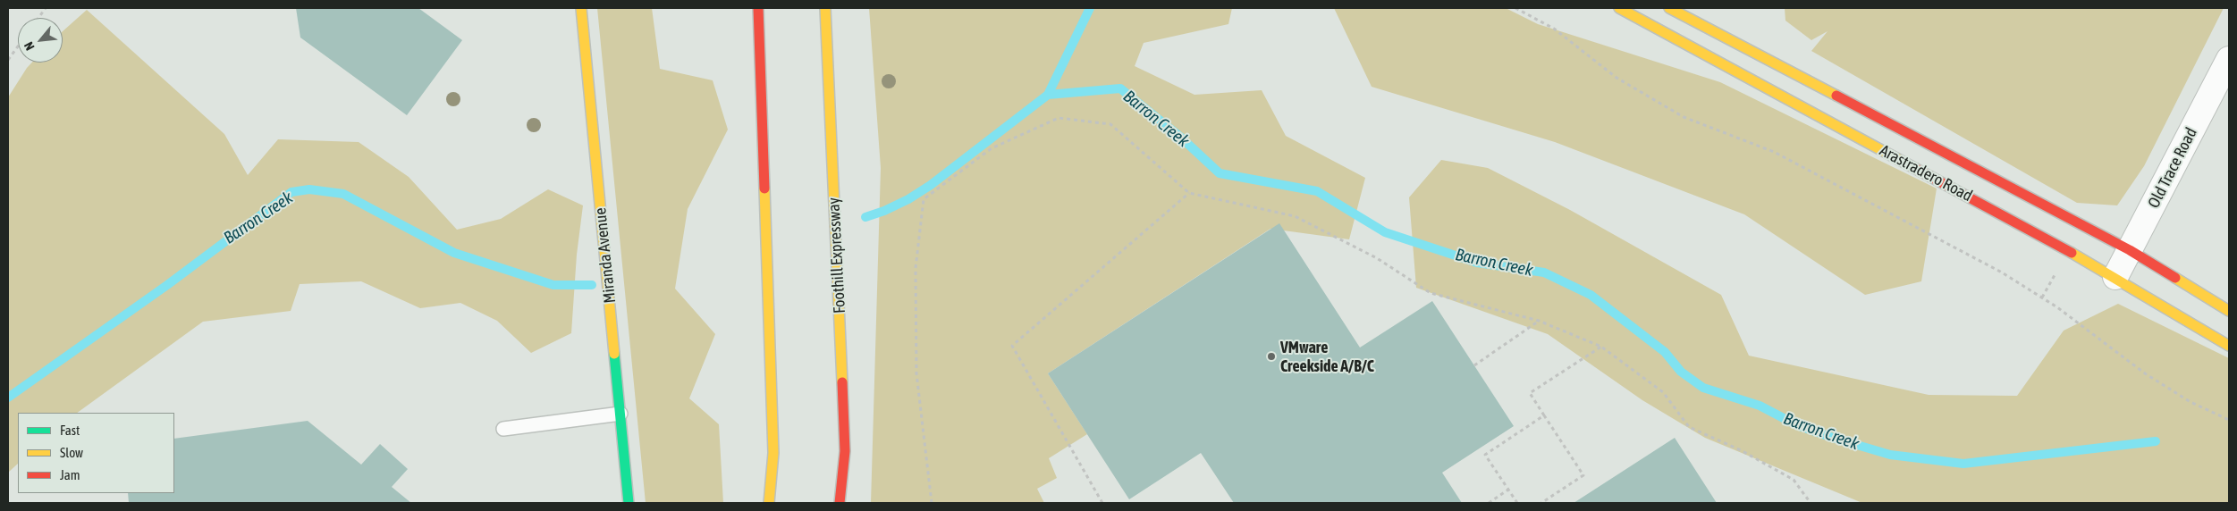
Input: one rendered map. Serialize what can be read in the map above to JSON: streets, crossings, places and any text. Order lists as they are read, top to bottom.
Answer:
{
  "streets": {
    "main road": ["Arastradero Road", "Miranda Avenue", "Foothill Expressway"],
    "street": ["Old Trace Road"]
  },
  "crossings": [
    ["Old Trace Road", "Arastradero Road"]
  ],
  "water": ["Barron Creek"],
  "places": ["VMware Creekside A/B/C"],
  "legend": ["Fast", "Slow", "Jam"],
  "north": "bottom left"
}
